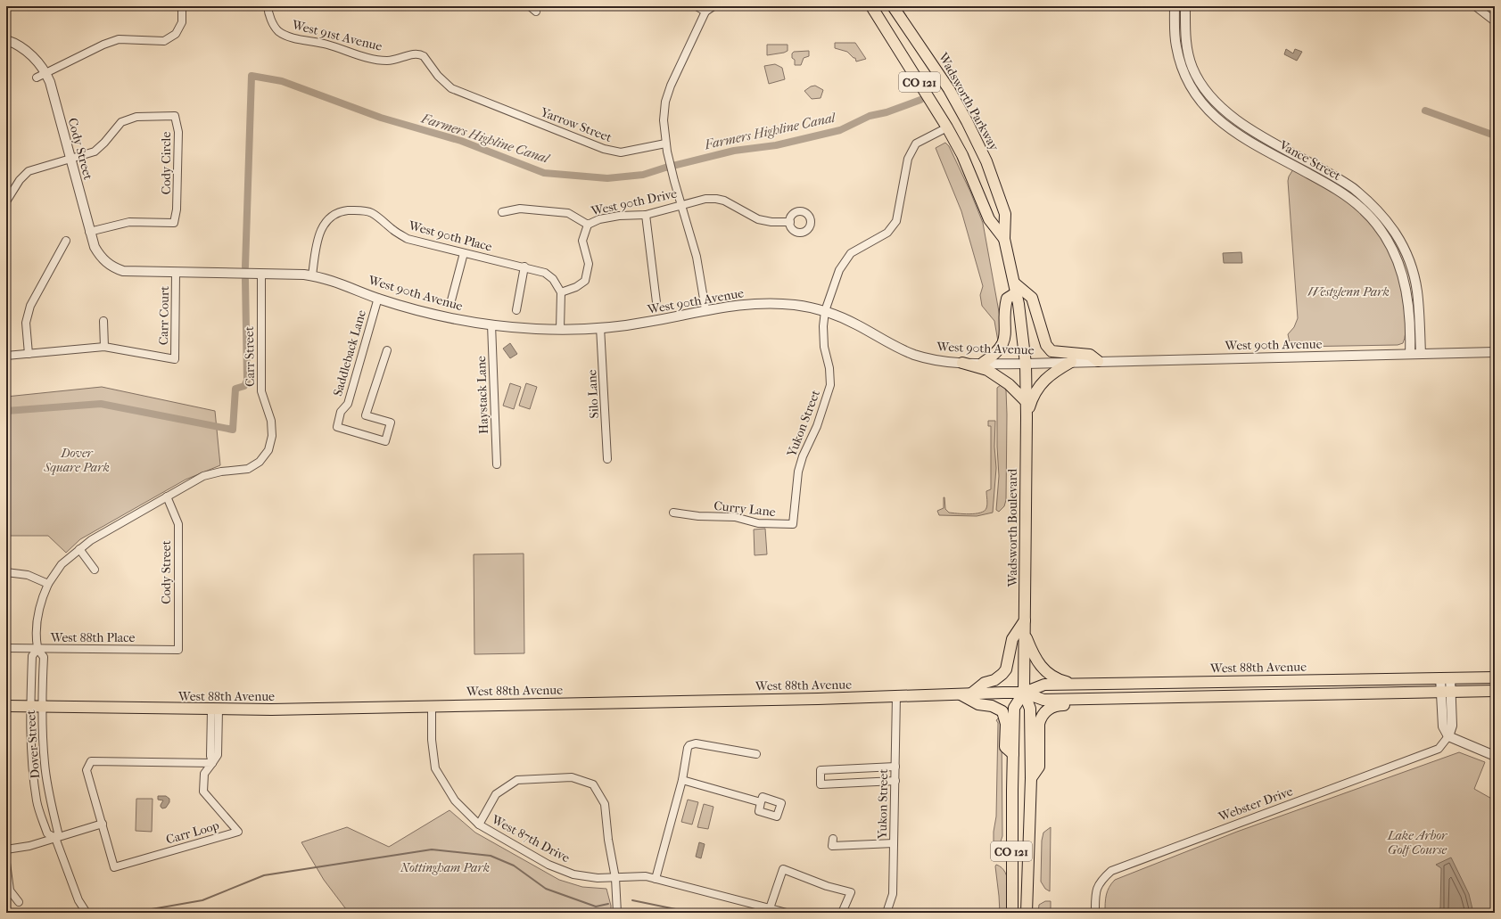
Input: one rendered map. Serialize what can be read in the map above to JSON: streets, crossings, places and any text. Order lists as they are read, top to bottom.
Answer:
{
  "streets": {
    "main road": [
      "CO 121",
      "Wadsworth Parkway",
      "Wadsworth Boulevard",
      "West 88th Avenue"
    ],
    "street": [
      "West 91st Avenue",
      "Yarrow Street",
      "Cody Street",
      "Vance Street",
      "Cody Circle",
      "West 90th Drive",
      "West 90th Place",
      "West 90th Avenue",
      "Carr Court",
      "Saddleback Lane",
      "Carr Street",
      "Silo Lane",
      "Haystack Lane",
      "Yukon Street",
      "Curry Lane",
      "West 88th Place",
      "Dover Street",
      "Webster Drive",
      "Carr Loop",
      "West 87th Drive"
    ]
  },
  "crossings": [
    ["West 91st Avenue", "Yarrow Street"],
    ["CO 121", "Wadsworth Boulevard"],
    ["CO 121", "West 88th Avenue"],
    ["Wadsworth Parkway", "West 90th Avenue"],
    ["Wadsworth Parkway", "Yukon Street"],
    ["Wadsworth Parkway", "Wadsworth Boulevard"],
    ["Cody Street", "Cody Circle"],
    ["Cody Street", "West 90th Avenue"],
    ["Cody Street", "Carr Street"],
    ["Cody Street", "West 88th Place"],
    ["Vance Street", "West 90th Avenue"],
    ["Cody Circle", "West 90th Avenue"],
    ["West 90th Place", "West 90th Avenue"],
    ["West 90th Avenue", "Carr Court"],
    ["West 90th Avenue", "Saddleback Lane"],
    ["West 90th Avenue", "Carr Street"],
    ["West 90th Avenue", "Silo Lane"],
    ["West 90th Avenue", "Haystack Lane"],
    ["West 90th Avenue", "Yukon Street"],
    ["West 90th Avenue", "Wadsworth Boulevard"],
    ["Carr Street", "Dover Street"],
    ["Yukon Street", "Curry Lane"],
    ["Yukon Street", "West 88th Avenue"],
    ["Wadsworth Boulevard", "West 88th Avenue"],
    ["West 88th Place", "Dover Street"],
    ["West 88th Avenue", "Dover Street"],
    ["West 88th Avenue", "Carr Loop"],
    ["West 88th Avenue", "West 87th Drive"]
  ],
  "water": ["Farmers Highline Canal"],
  "parks": [
    "Westglenn Park",
    "Dover Square Park",
    "Lake Arbor Golf Course",
    "Nottingham Park"
  ]
}
